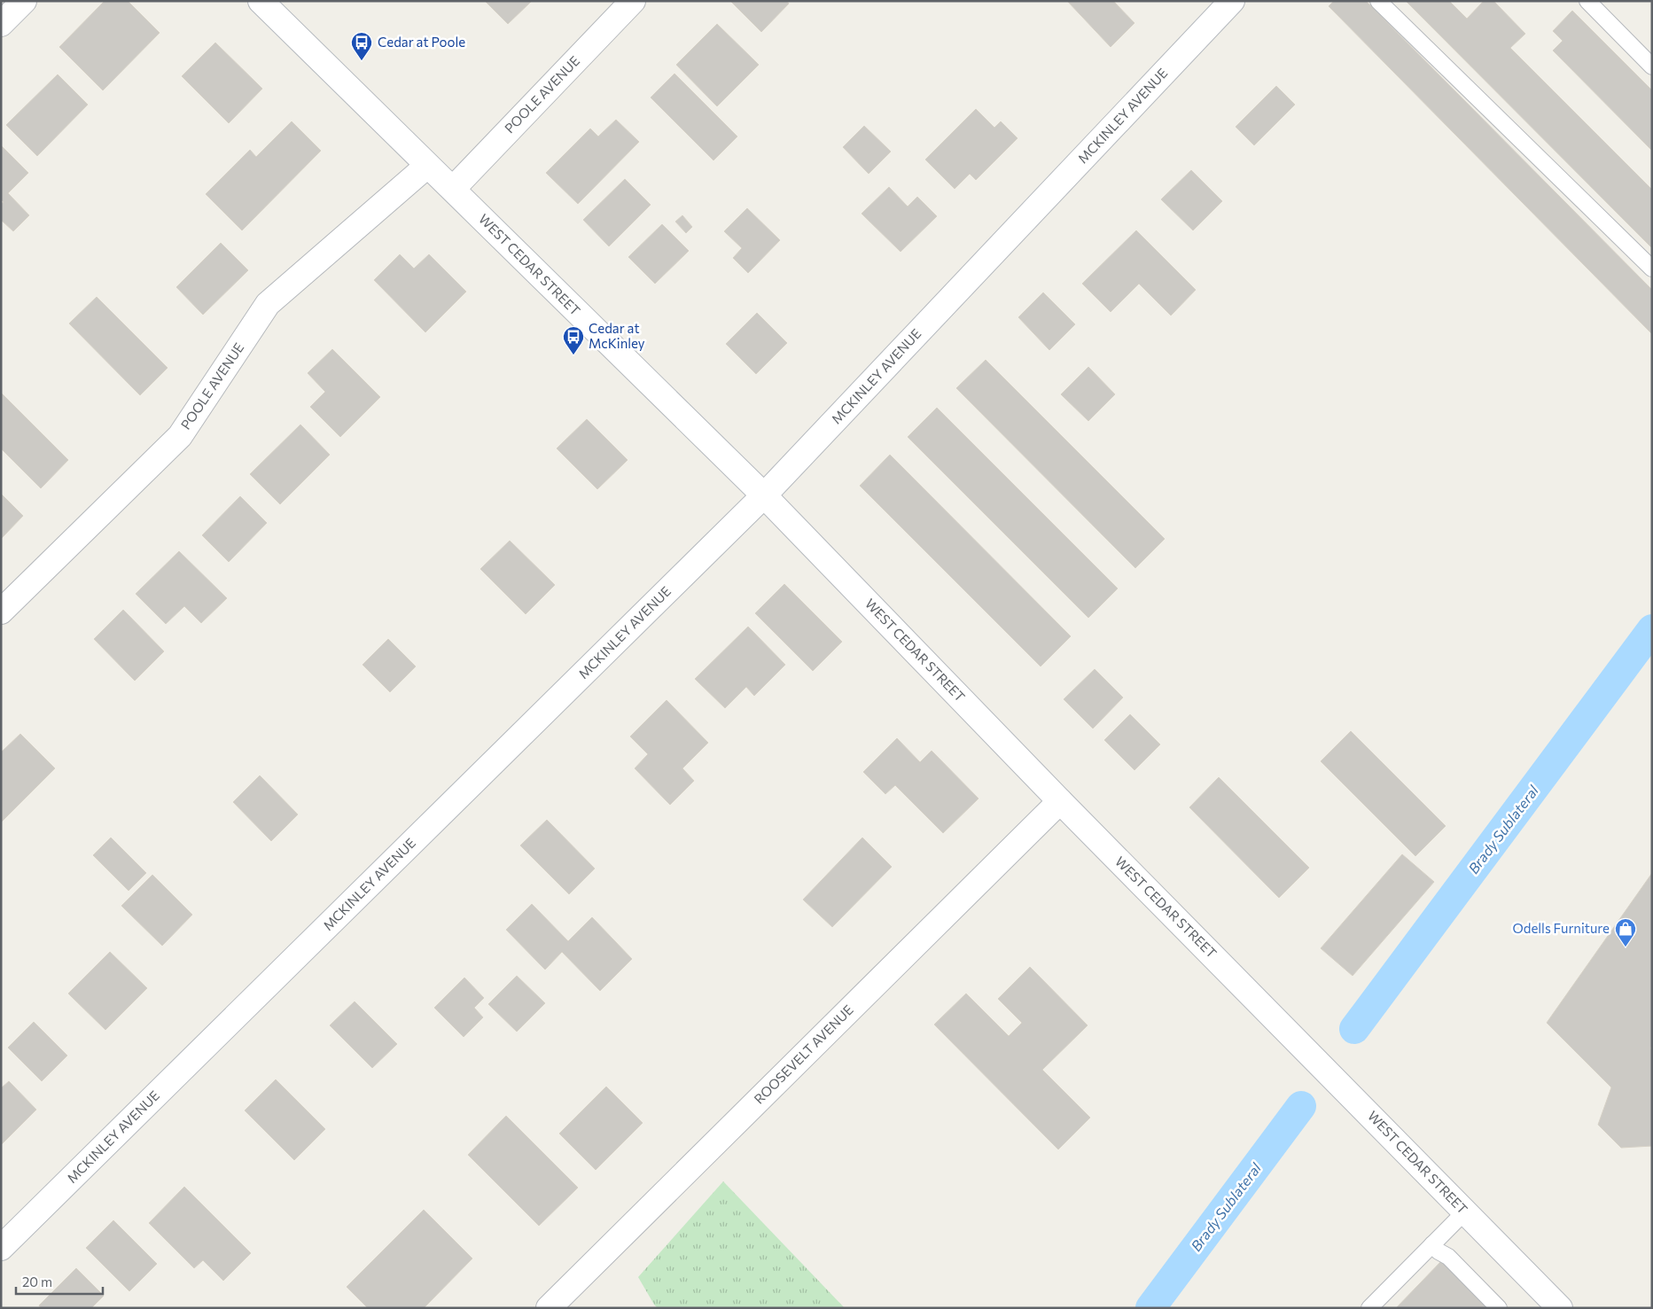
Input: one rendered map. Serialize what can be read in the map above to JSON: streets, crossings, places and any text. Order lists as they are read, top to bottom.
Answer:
{
  "streets": {
    "street": [
      "POOLE AVENUE",
      "MCKINLEY AVENUE",
      "WEST CEDAR STREET",
      "ROOSEVELT AVENUE"
    ]
  },
  "crossings": [
    ["POOLE AVENUE", "WEST CEDAR STREET"],
    ["MCKINLEY AVENUE", "WEST CEDAR STREET"],
    ["WEST CEDAR STREET", "ROOSEVELT AVENUE"]
  ],
  "water": ["Brady Sublateral"],
  "places": {
    "bus stop": ["Cedar at Poole", "Cedar at McKinley"],
    "shop": ["Odells Furniture"]
  },
  "scale_bar": "20 m"
}
